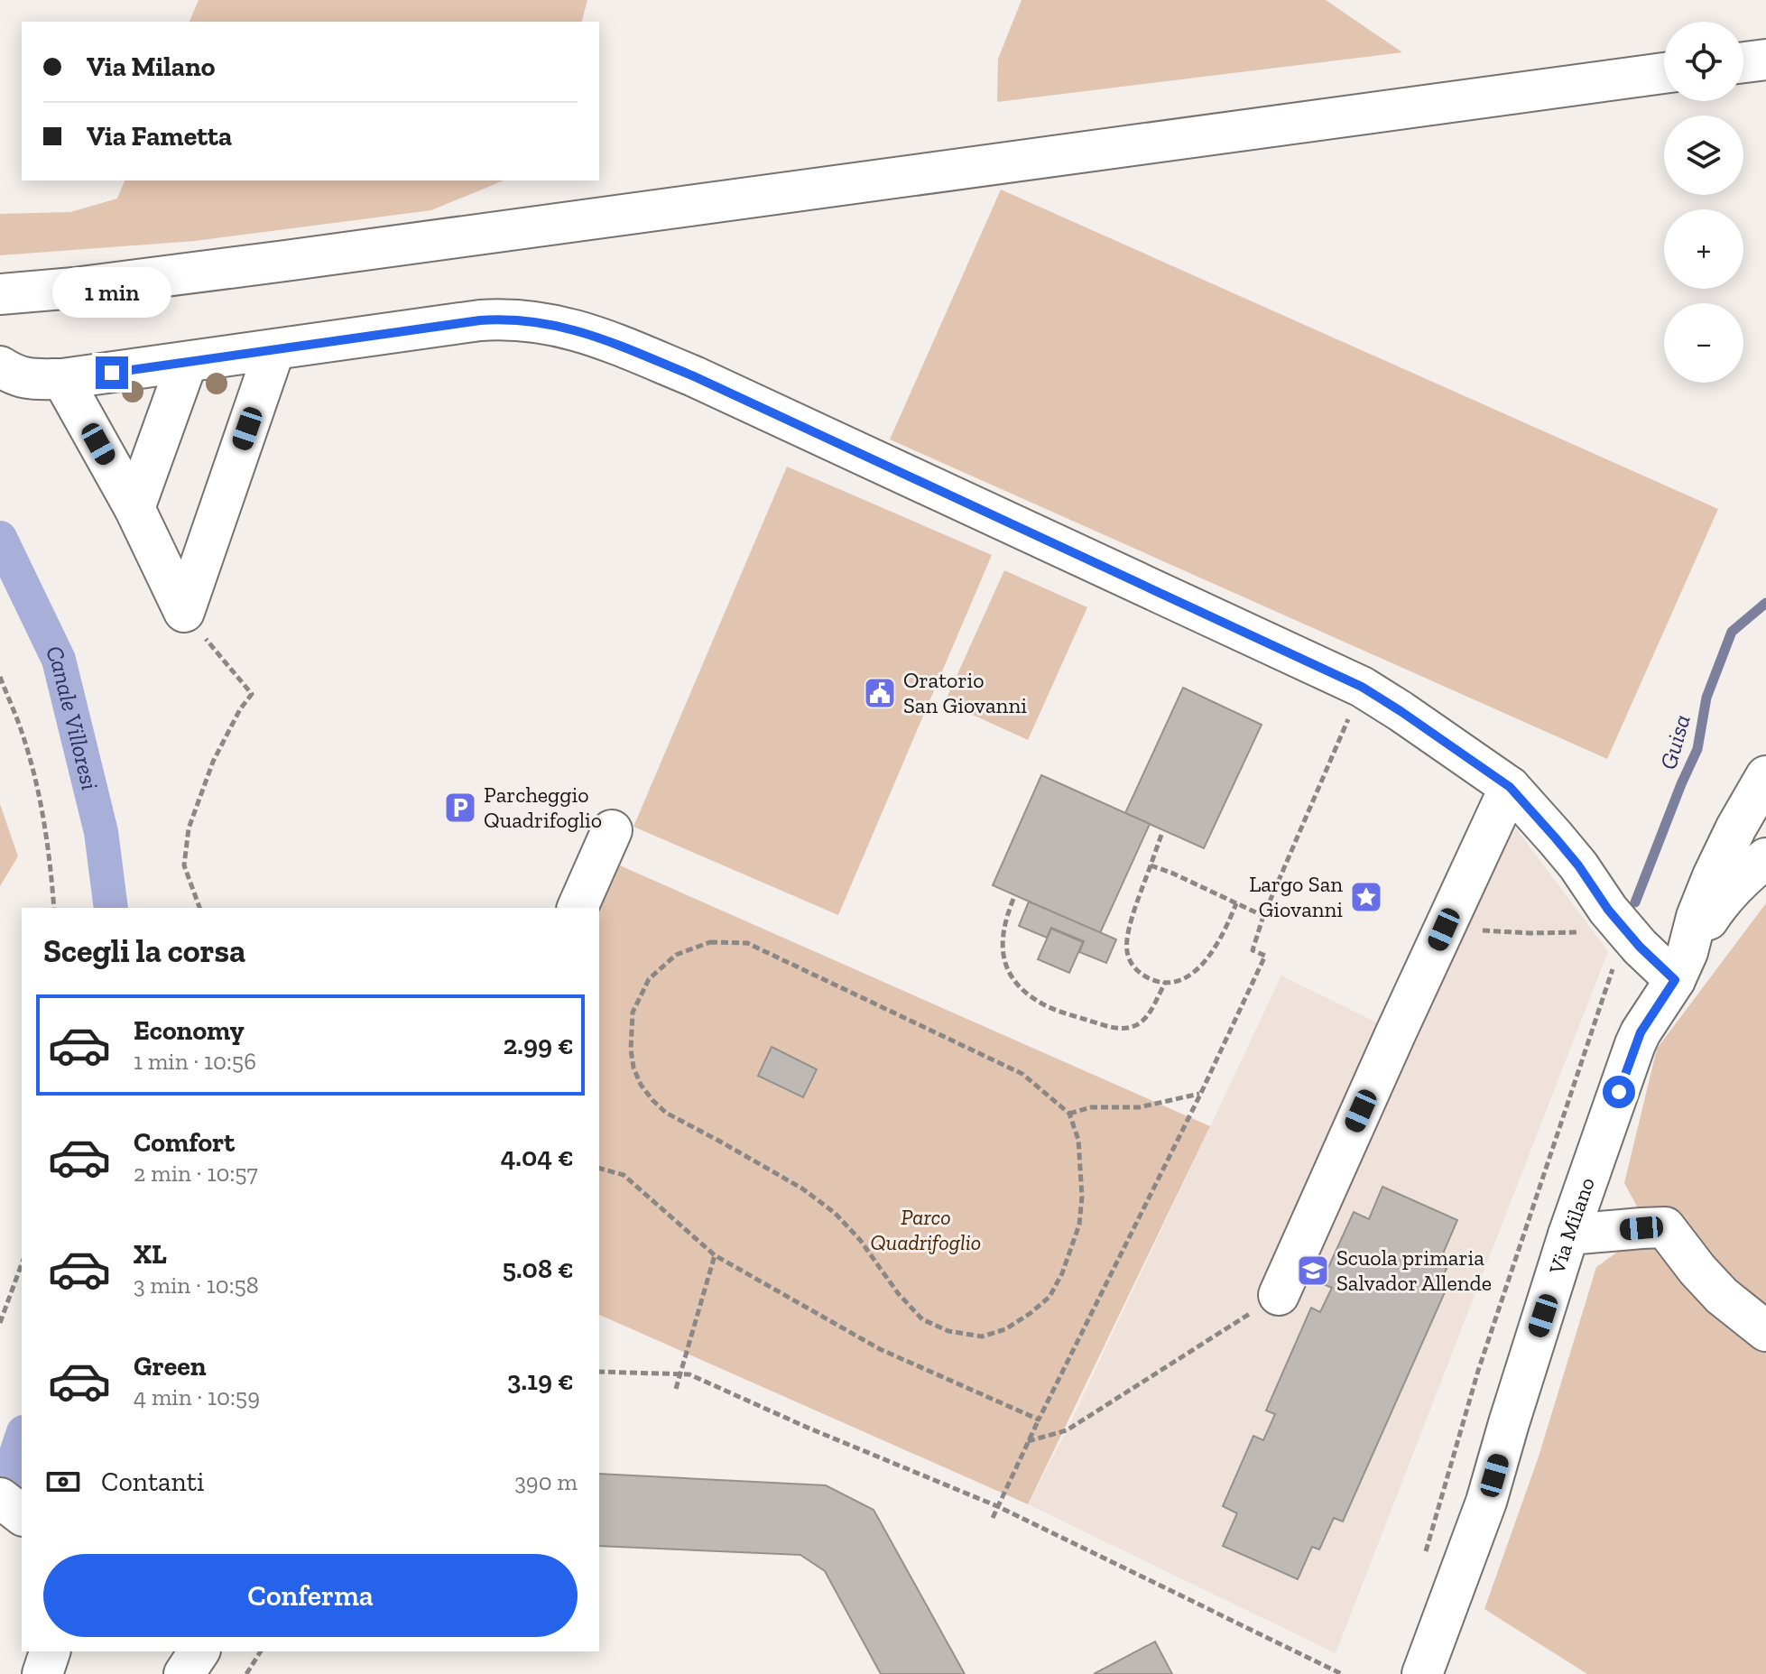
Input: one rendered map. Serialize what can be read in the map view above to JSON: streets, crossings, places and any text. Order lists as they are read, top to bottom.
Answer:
{
  "streets": {
    "street": ["Via Milano"]
  },
  "water": ["Canale Villoresi", "Guisa"],
  "parks": ["Parco Quadrifoglio"],
  "places": {
    "public building": ["Oratorio San Giovanni"],
    "parking": ["Parcheggio Quadrifoglio"],
    "place": ["Largo San Giovanni"],
    "school or university": ["Scuola primaria Salvador Allende"]
  },
  "page": {
    "map_buttons": ["+", "−"],
    "banner": ["Via Milano", "Via Fametta"],
    "bubble": "1 min",
    "heading": "Scegli la corsa",
    "list": [
      {
        "name": "Economy",
        "note": "1 min · 10:56",
        "value": "2.99 €"
      },
      {
        "name": "Comfort",
        "note": "2 min · 10:57",
        "value": "4.04 €"
      },
      {
        "name": "XL",
        "note": "3 min · 10:58",
        "value": "5.08 €"
      },
      {
        "name": "Green",
        "note": "4 min · 10:59",
        "value": "3.19 €"
      }
    ],
    "pay": ["Contanti", "390 m"],
    "buttons": "Conferma"
  }
}
